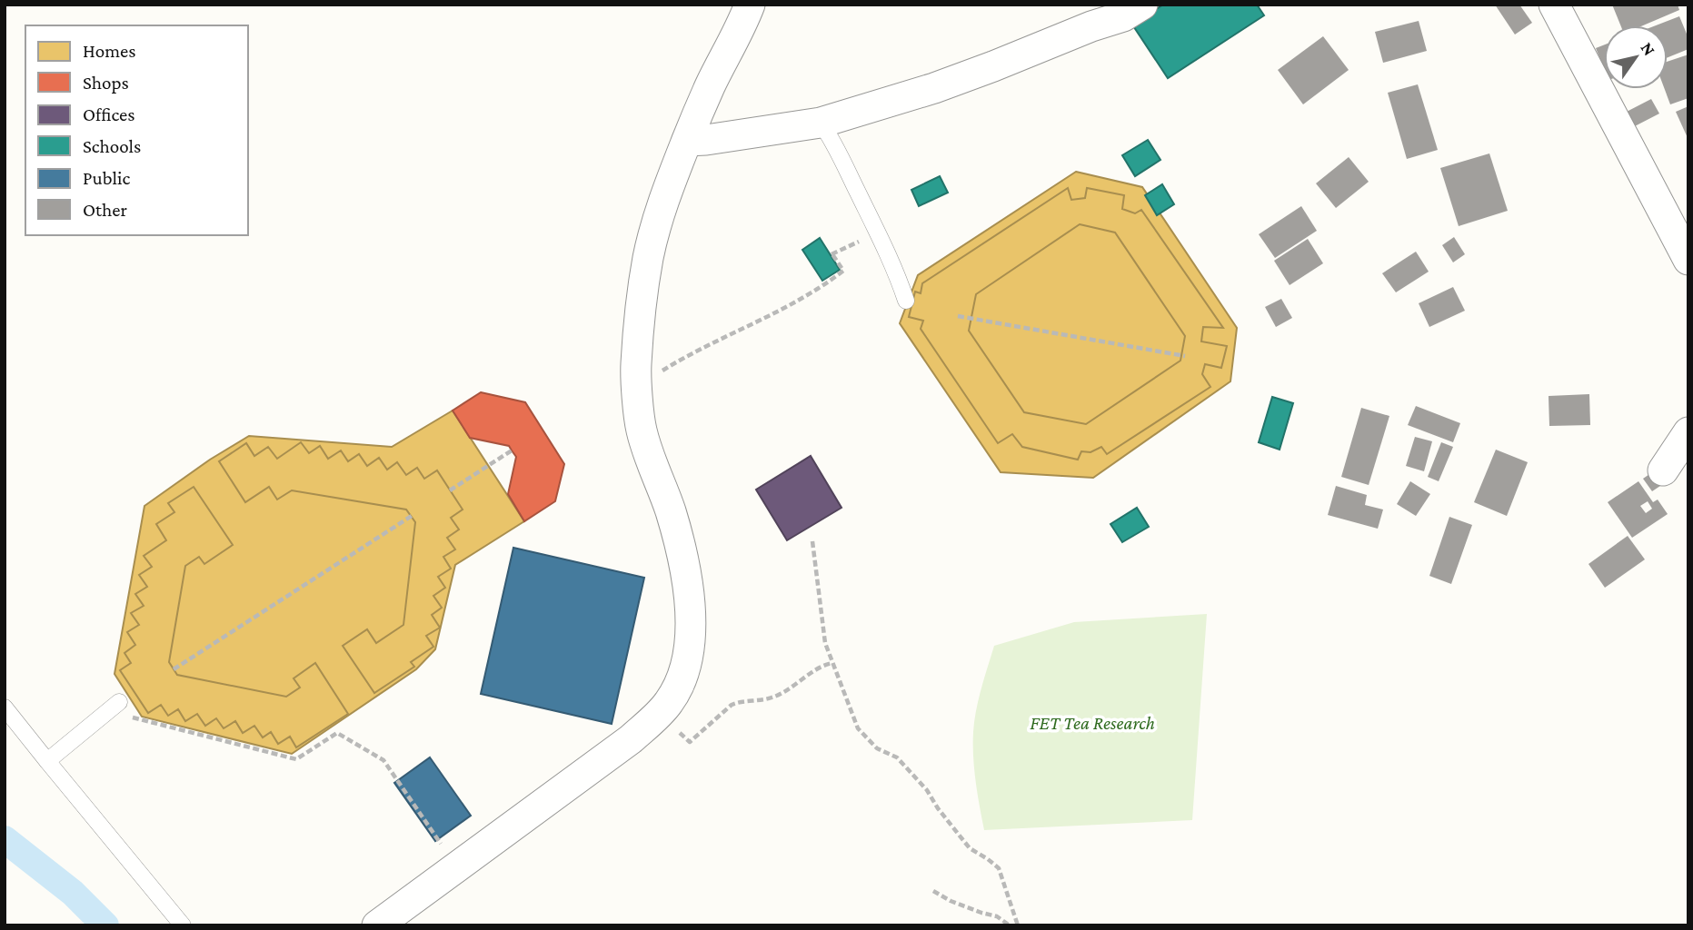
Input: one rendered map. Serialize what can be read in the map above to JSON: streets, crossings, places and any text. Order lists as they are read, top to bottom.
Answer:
{
  "parks": ["FET Tea Research"],
  "legend": [
    "Homes",
    "Shops",
    "Offices",
    "Schools",
    "Public",
    "Other"
  ],
  "north": "top right"
}
